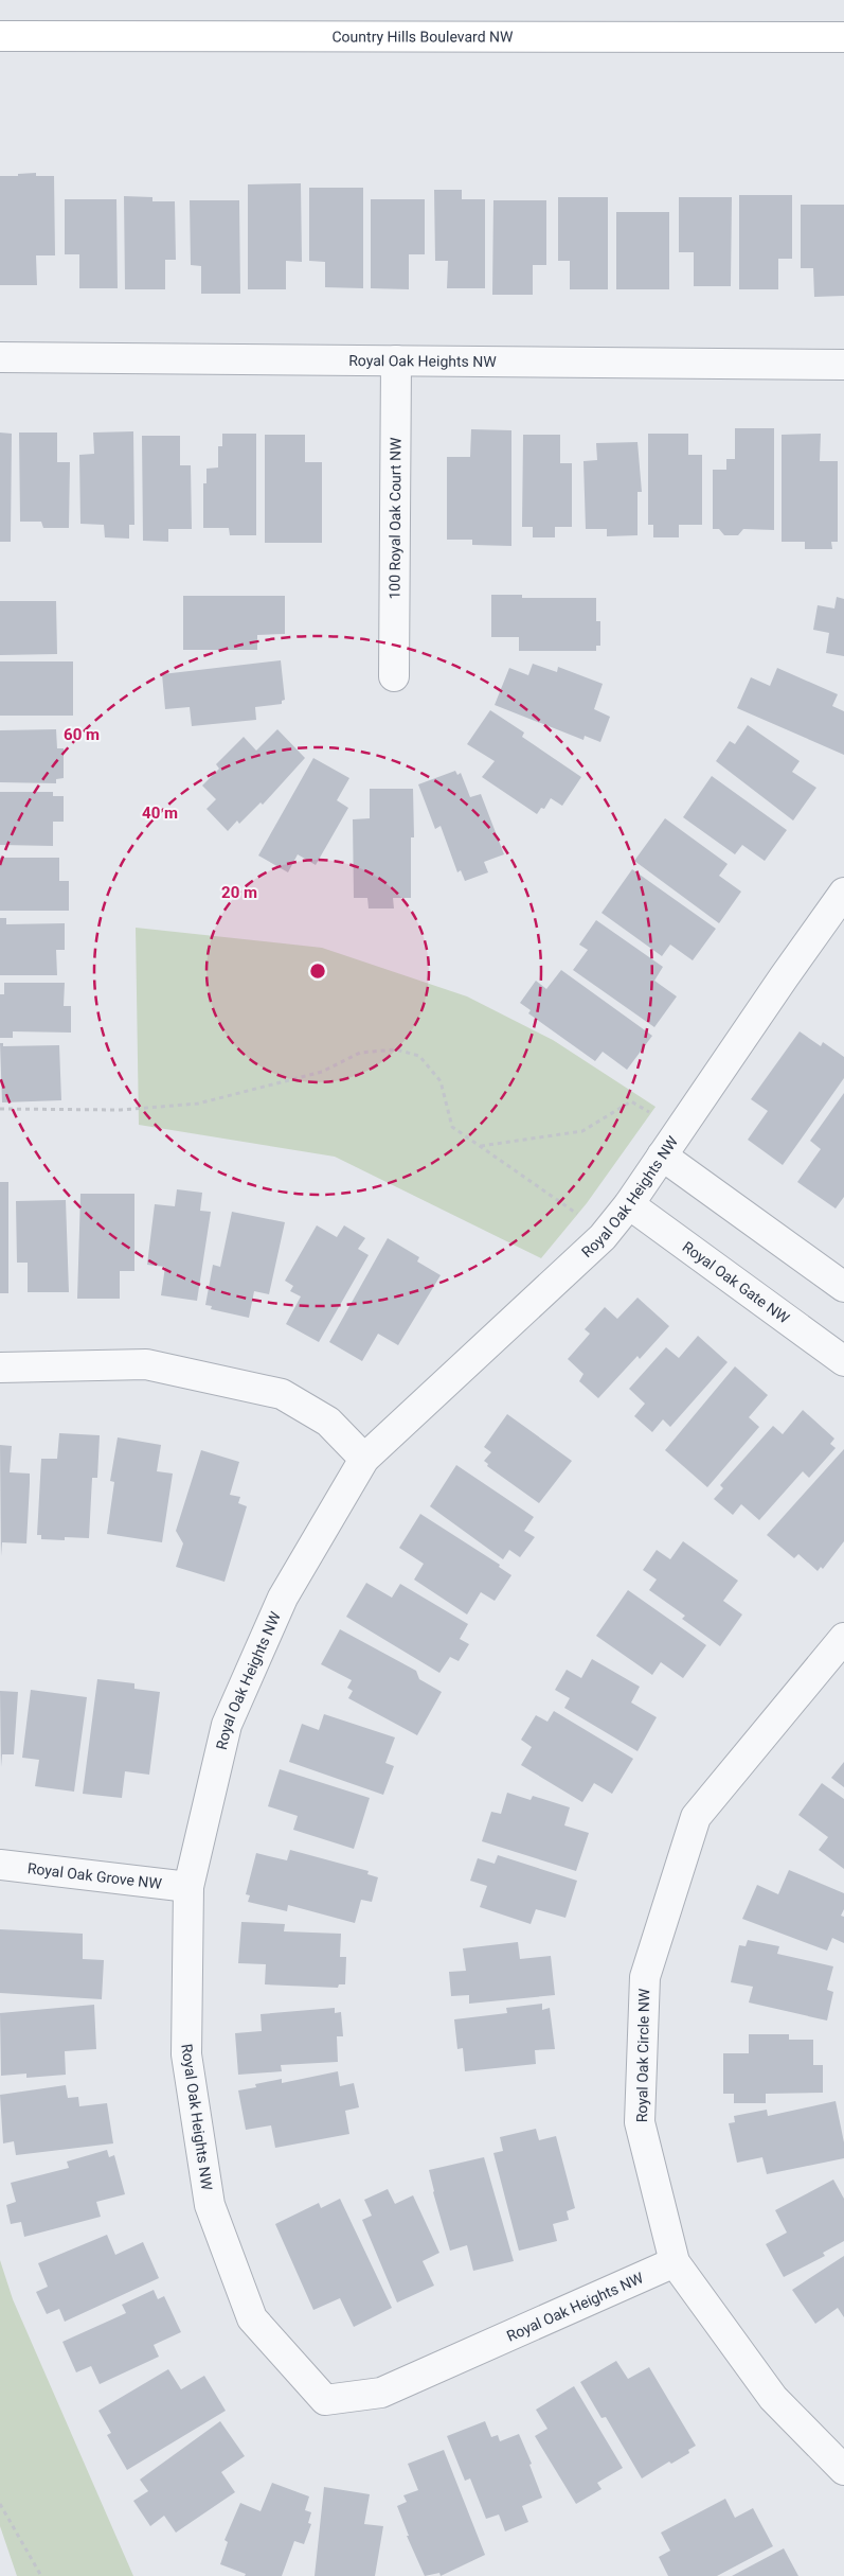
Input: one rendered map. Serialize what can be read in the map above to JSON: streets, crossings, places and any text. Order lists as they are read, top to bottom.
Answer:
{
  "streets": {
    "main road": ["Country Hills Boulevard NW"],
    "street": [
      "Royal Oak Heights NW",
      "100 Royal Oak Court NW",
      "Royal Oak Gate NW",
      "Royal Oak Grove NW",
      "Royal Oak Circle NW"
    ]
  },
  "crossings": [
    ["Royal Oak Heights NW", "100 Royal Oak Court NW"],
    ["Royal Oak Heights NW", "Royal Oak Gate NW"],
    ["Royal Oak Heights NW", "Royal Oak Grove NW"],
    ["Royal Oak Heights NW", "Royal Oak Circle NW"]
  ],
  "rings": ["60 m", "40 m", "20 m"]
}
